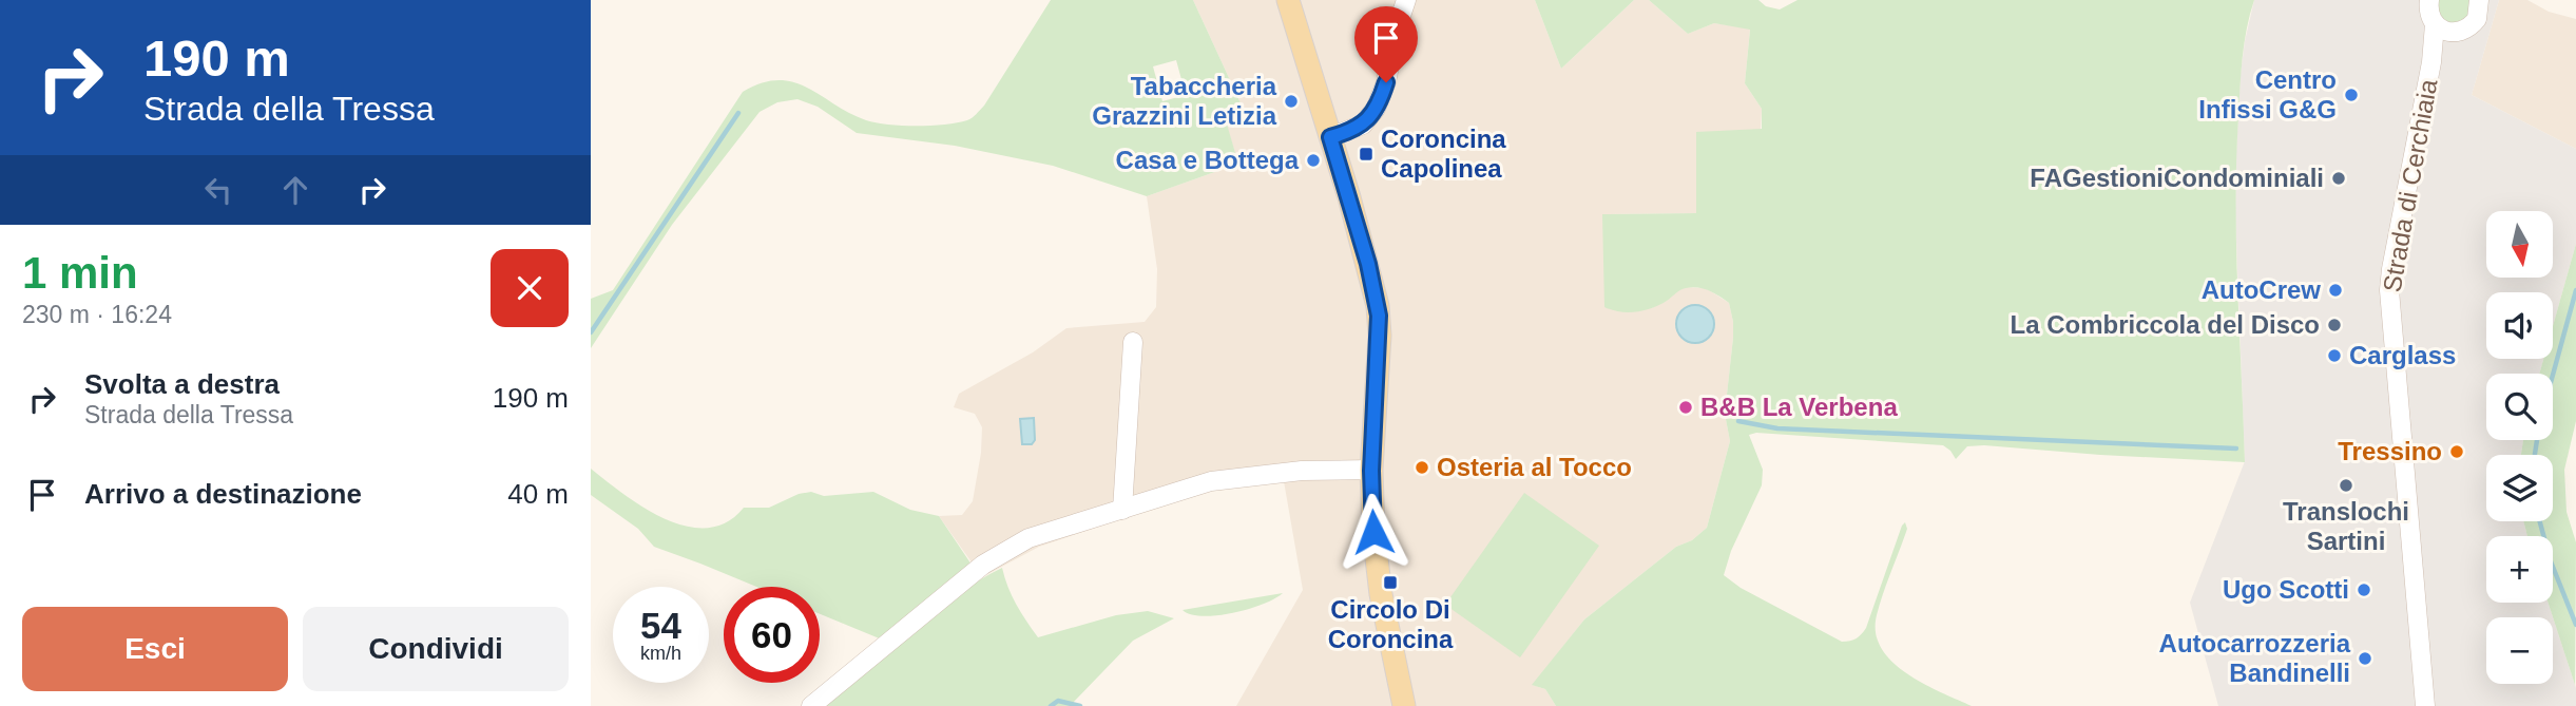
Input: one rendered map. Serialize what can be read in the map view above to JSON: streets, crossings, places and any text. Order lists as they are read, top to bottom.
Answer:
{
  "streets": {
    "street": ["Strada di Cerchiaia"]
  },
  "places": {
    "other": [
      "Centro Infissi G&G",
      "Tabaccheria Grazzini Letizia",
      "Casa e Bottega",
      "FAGestioniCondominiali",
      "AutoCrew",
      "La Combriccola del Disco",
      "Carglass",
      "B&B La Verbena",
      "Tressino",
      "Osteria al Tocco",
      "Translochi Sartini",
      "Ugo Scotti",
      "Autocarrozzeria Bandinelli"
    ],
    "transit": ["Coroncina Capolinea", "Circolo Di Coroncina"]
  },
  "north": "bottom",
  "page": {
    "turn": ["190 m", "Strada della Tressa"],
    "map_buttons": ["+", "−"],
    "heading": ["1 min", "230 m · 16:24"],
    "list": [
      {
        "name": "Svolta a destra",
        "note": "Strada della Tressa",
        "value": "190 m"
      },
      {
        "name": "Arrivo a destinazione",
        "value": "40 m"
      }
    ],
    "speed": "54 km/h",
    "limit": "60",
    "buttons": ["Esci", "Condividi"]
  }
}
